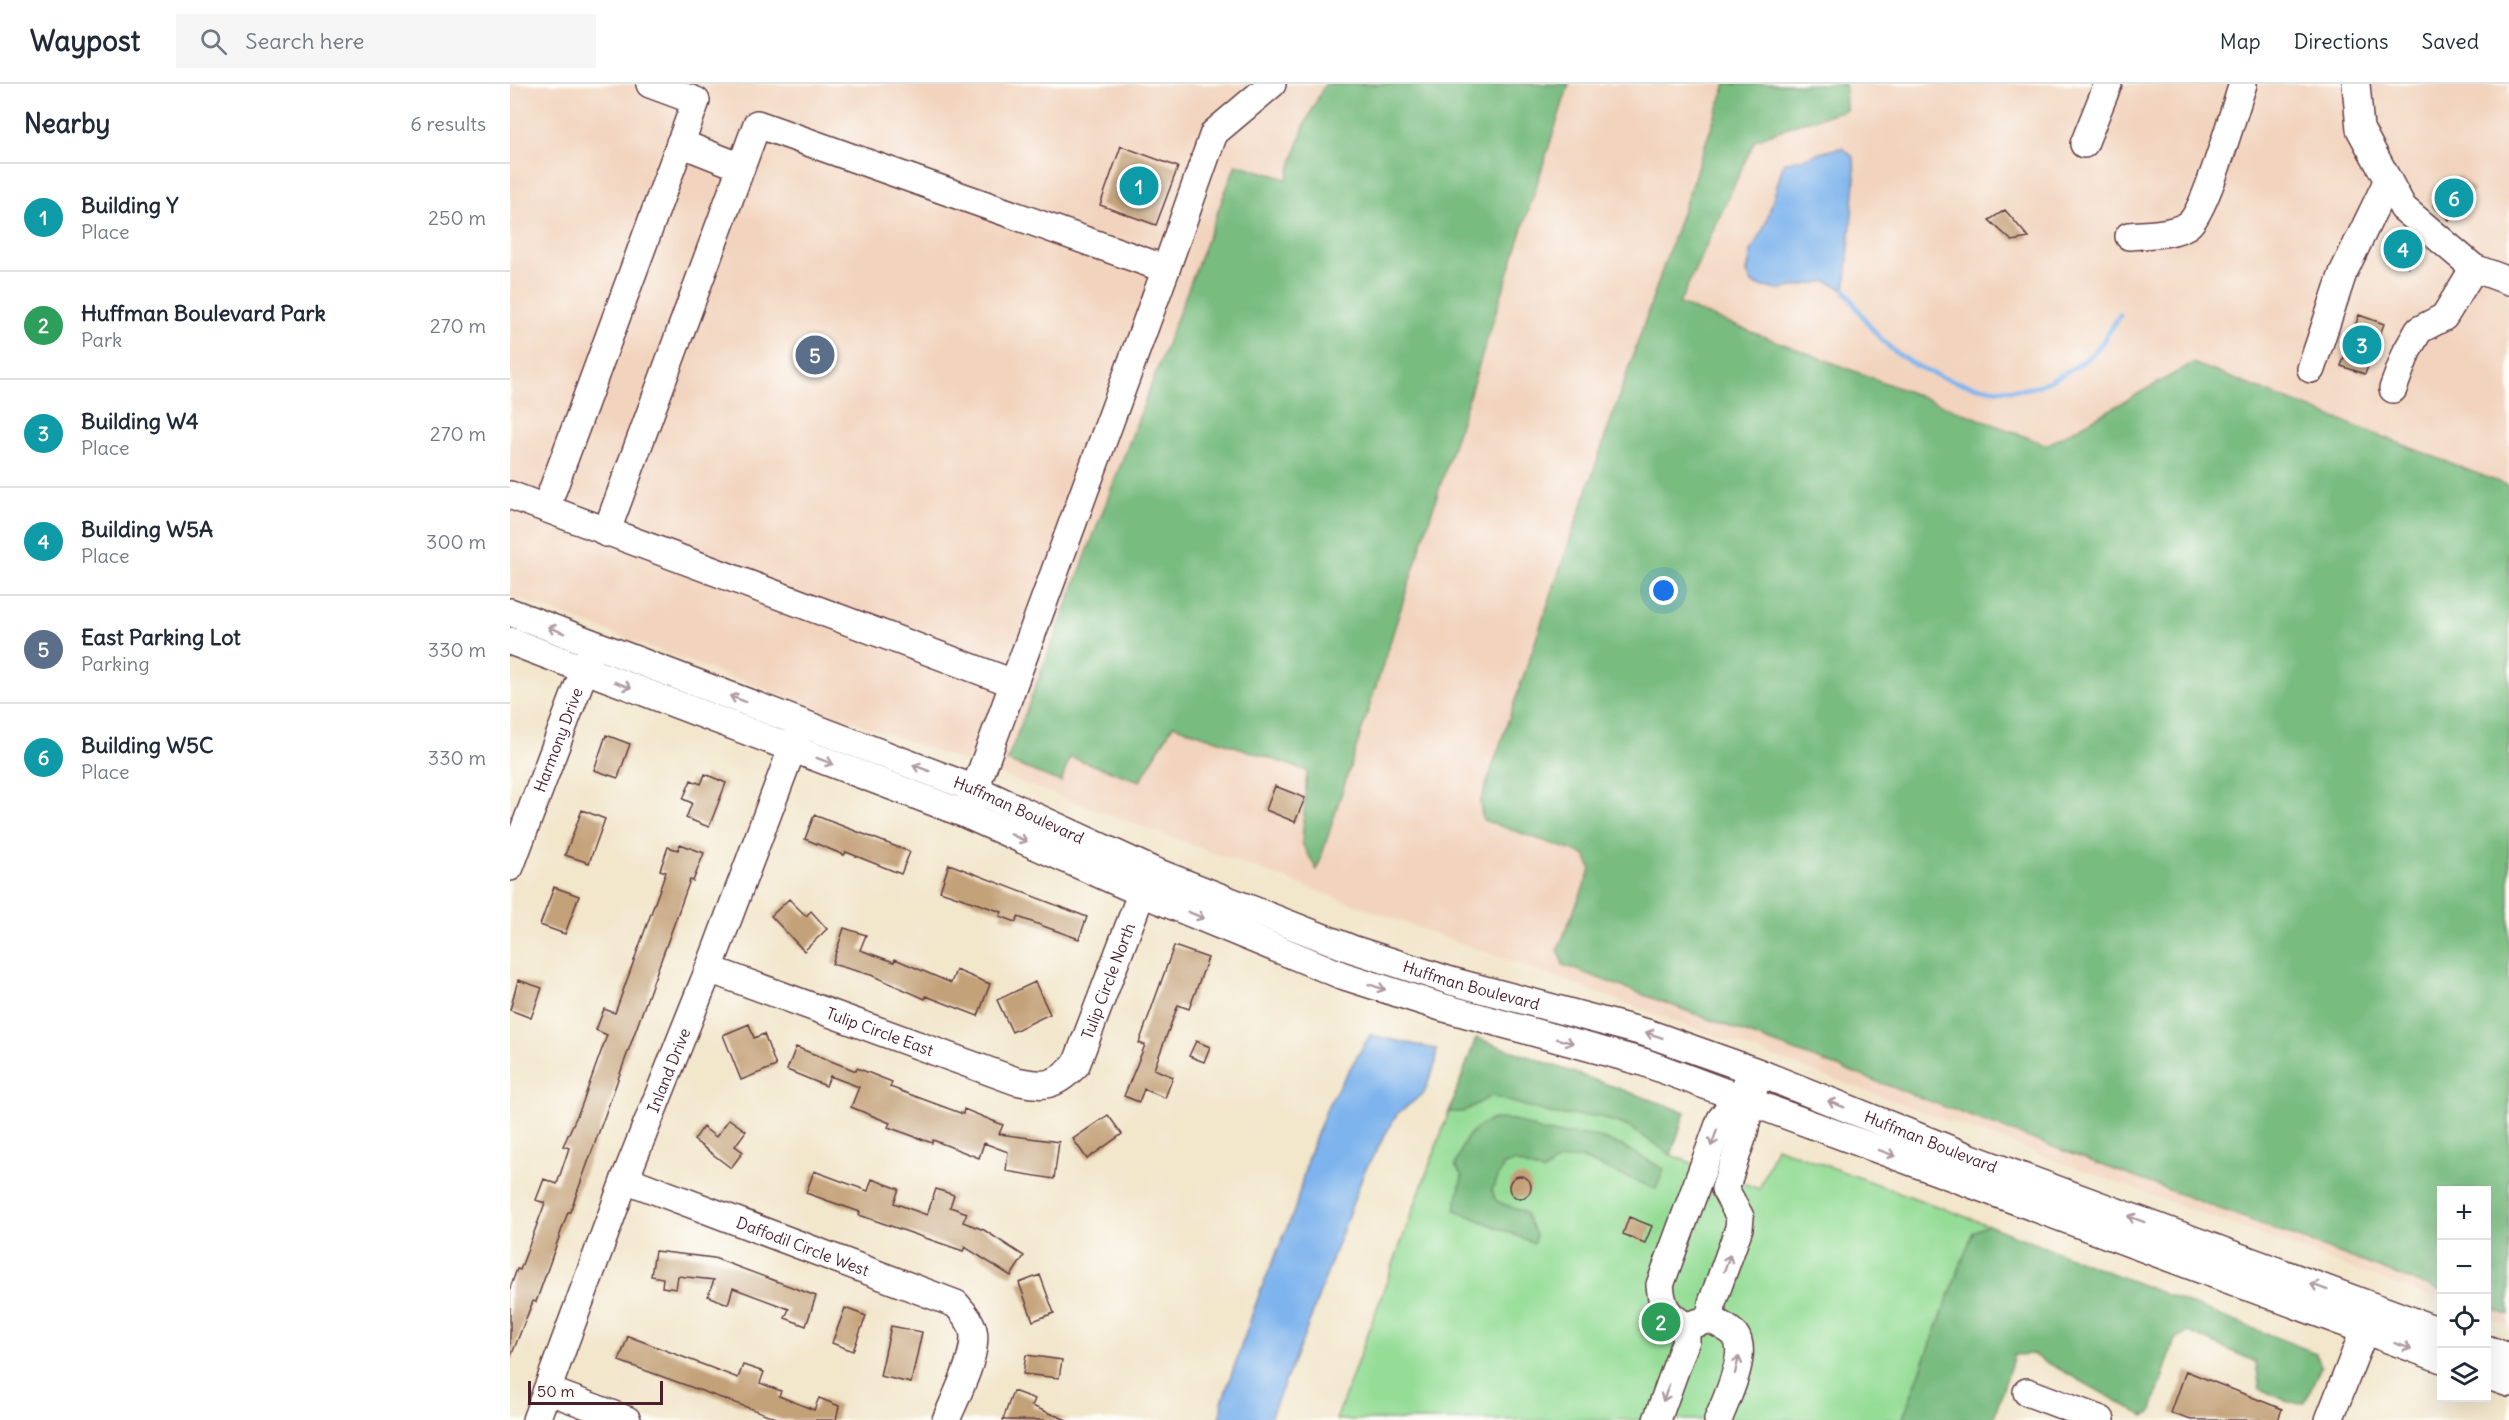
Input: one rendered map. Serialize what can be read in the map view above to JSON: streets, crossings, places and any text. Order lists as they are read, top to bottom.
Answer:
{
  "streets": {
    "street": [
      "Harmony Drive",
      "Huffman Boulevard",
      "Tulip Circle North",
      "Tulip Circle East",
      "Inland Drive",
      "Daffodil Circle West"
    ]
  },
  "crossings": [
    ["Harmony Drive", "Huffman Boulevard"],
    ["Huffman Boulevard", "Tulip Circle North"],
    ["Huffman Boulevard", "Inland Drive"],
    ["Tulip Circle North", "Tulip Circle East"],
    ["Tulip Circle East", "Inland Drive"],
    ["Inland Drive", "Daffodil Circle West"]
  ],
  "scale_bar": "50 m",
  "page": {
    "header": "Waypost",
    "search": "Search here",
    "nav": ["Map", "Directions", "Saved"],
    "heading": ["Nearby", "6 results"],
    "list": [
      {
        "mark": "1",
        "name": "Building Y",
        "note": "Place",
        "value": "250 m"
      },
      {
        "mark": "2",
        "name": "Huffman Boulevard Park",
        "note": "Park",
        "value": "270 m"
      },
      {
        "mark": "3",
        "name": "Building W4",
        "note": "Place",
        "value": "270 m"
      },
      {
        "mark": "4",
        "name": "Building W5A",
        "note": "Place",
        "value": "300 m"
      },
      {
        "mark": "5",
        "name": "East Parking Lot",
        "note": "Parking",
        "value": "330 m"
      },
      {
        "mark": "6",
        "name": "Building W5C",
        "note": "Place",
        "value": "330 m"
      }
    ],
    "pins": [
      "1",
      "6",
      "4",
      "3",
      "5",
      "2"
    ],
    "map_buttons": ["+", "−"],
    "scale": "50 m"
  }
}
